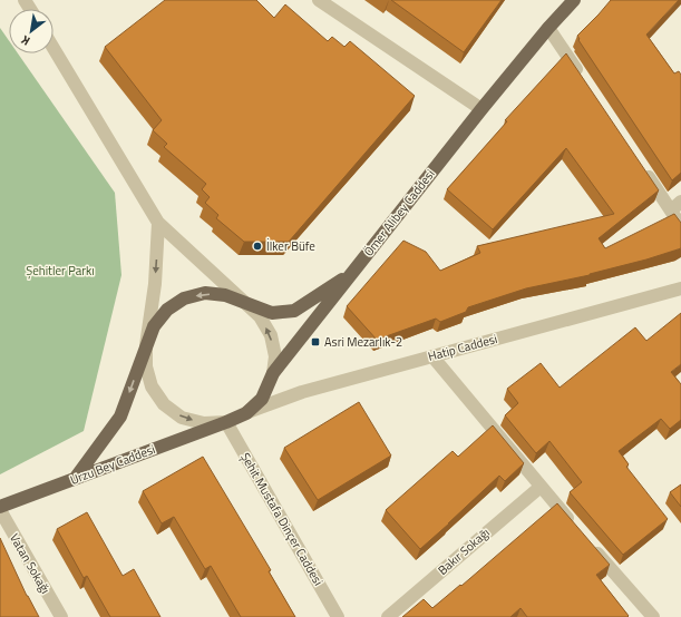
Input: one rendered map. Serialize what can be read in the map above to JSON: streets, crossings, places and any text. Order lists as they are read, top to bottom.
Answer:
{
  "streets": {
    "main road": ["Ömer Alibey Caddesi", "Urzu Bey Caddesi"],
    "street": [
      "Hatip Caddesi",
      "Şehit Mustafa Dinçer Caddesi",
      "Bakır Sokağı",
      "Vatan Sokağı"
    ]
  },
  "crossings": [
    ["Ömer Alibey Caddesi", "Hatip Caddesi"],
    ["Ömer Alibey Caddesi", "Urzu Bey Caddesi"],
    ["Ömer Alibey Caddesi", "Şehit Mustafa Dinçer Caddesi"],
    ["Hatip Caddesi", "Urzu Bey Caddesi"],
    ["Hatip Caddesi", "Şehit Mustafa Dinçer Caddesi"],
    ["Urzu Bey Caddesi", "Şehit Mustafa Dinçer Caddesi"],
    ["Urzu Bey Caddesi", "Vatan Sokağı"]
  ],
  "parks": ["Şehitler Parkı"],
  "places": {
    "other": ["İlker Büfe"],
    "transit": ["Asri Mezarlık-2"]
  },
  "north": "bottom left"
}
